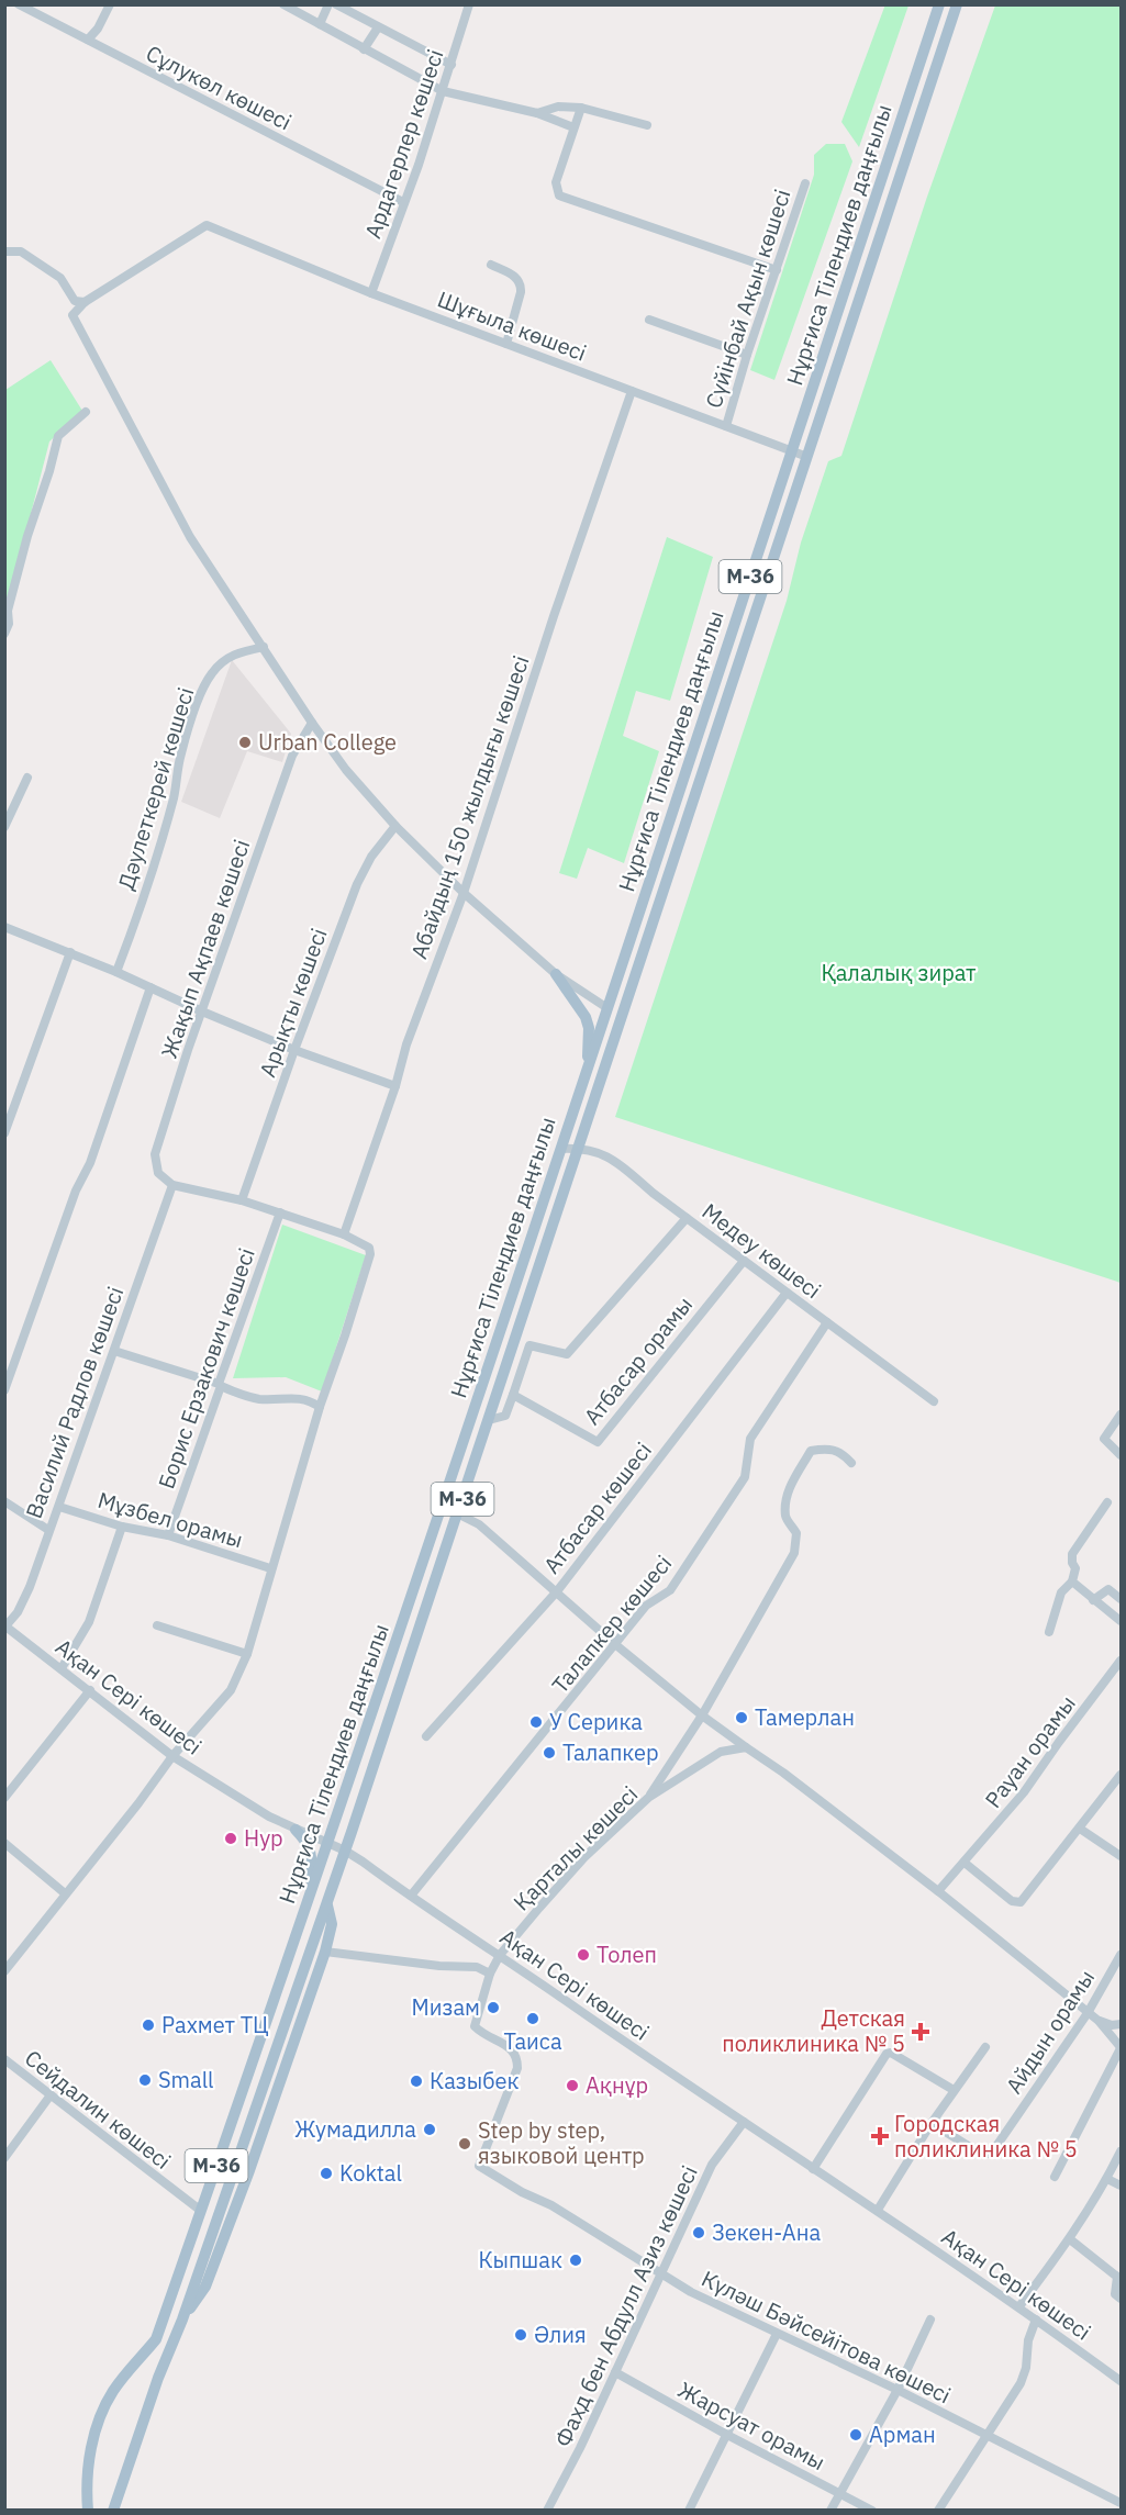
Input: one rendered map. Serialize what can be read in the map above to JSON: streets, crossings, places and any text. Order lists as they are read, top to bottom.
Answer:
{
  "streets": {
    "main road": ["Нұрғиса Тілендиев даңғылы", "M-36"],
    "street": [
      "Сұлукөл көшесі",
      "Ардагерлер көшесі",
      "Сүйінбай Ақын көшесі",
      "Шұғыла көшесі",
      "Дәулеткерей көшесі",
      "Абайдың 150 жылдығы көшесі",
      "Жақып Ақпаев көшесі",
      "Арықты көшесі",
      "Медеу көшесі",
      "Атбасар орамы",
      "Борис Ерзакович көшесі",
      "Василий Радлов көшесі",
      "Атбасар көшесі",
      "Мұзбел орамы",
      "Талапкер көшесі",
      "Ақан Сері көшесі",
      "Рауан орамы",
      "Қарталы көшесі",
      "Айдын орамы",
      "Сейдалин көшесі",
      "Фахд бен Абдулл Азиз көшесі",
      "Күләш Бәйсейітова көшесі",
      "Жарсуат орамы"
    ]
  },
  "crossings": [
    ["Сұлукөл көшесі", "Ардагерлер көшесі"],
    ["Ардагерлер көшесі", "Шұғыла көшесі"],
    ["Нұрғиса Тілендиев даңғылы", "Шұғыла көшесі"],
    ["Нұрғиса Тілендиев даңғылы", "Медеу көшесі"],
    ["Нұрғиса Тілендиев даңғылы", "Ақан Сері көшесі"],
    ["Нұрғиса Тілендиев даңғылы", "Сейдалин көшесі"],
    ["Сүйінбай Ақын көшесі", "Шұғыла көшесі"],
    ["Шұғыла көшесі", "Абайдың 150 жылдығы көшесі"],
    ["Жақып Ақпаев көшесі", "Василий Радлов көшесі"],
    ["Медеу көшесі", "Атбасар орамы"],
    ["Медеу көшесі", "Атбасар көшесі"],
    ["Медеу көшесі", "Талапкер көшесі"],
    ["Борис Ерзакович көшесі", "Мұзбел орамы"],
    ["Василий Радлов көшесі", "Мұзбел орамы"],
    ["Василий Радлов көшесі", "Ақан Сері көшесі"],
    ["Талапкер көшесі", "Ақан Сері көшесі"],
    ["Ақан Сері көшесі", "Қарталы көшесі"],
    ["Ақан Сері көшесі", "Фахд бен Абдулл Азиз көшесі"],
    ["Қарталы көшесі", "Күләш Бәйсейітова көшесі"],
    ["Фахд бен Абдулл Азиз көшесі", "Күләш Бәйсейітова көшесі"],
    ["Фахд бен Абдулл Азиз көшесі", "Жарсуат орамы"]
  ],
  "parks": ["Қалалық зират"],
  "places": {
    "other": [
      "Urban College",
      "Тамерлан",
      "У Серика",
      "Талапкер",
      "Нур",
      "Толеп",
      "Мизам",
      "Таиса",
      "Рахмет ТЦ",
      "Small",
      "Казыбек",
      "Ақнұр",
      "Жумадилла",
      "Step by step, языковой центр",
      "Koktal",
      "Зекен-Ана",
      "Кыпшак",
      "Әлия",
      "Арман"
    ],
    "health": ["Детская поликлиника № 5", "Городская поликлиника № 5"]
  }
}
